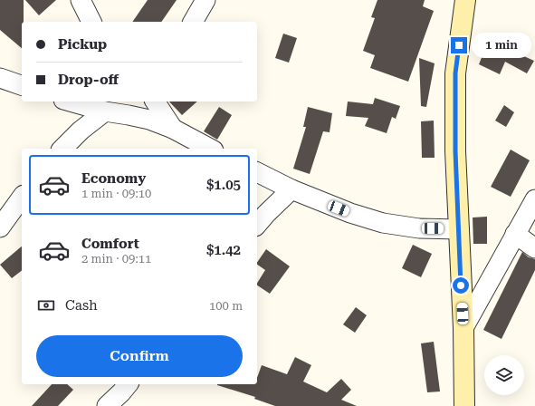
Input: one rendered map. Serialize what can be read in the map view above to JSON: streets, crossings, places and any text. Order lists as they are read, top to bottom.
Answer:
{
  "page": {
    "banner": ["Pickup", "Drop-off"],
    "bubble": "1 min",
    "list": [
      {
        "name": "Economy",
        "note": "1 min · 09:10",
        "value": "$1.05"
      },
      {
        "name": "Comfort",
        "note": "2 min · 09:11",
        "value": "$1.42"
      }
    ],
    "pay": ["Cash", "100 m"],
    "buttons": "Confirm"
  }
}
